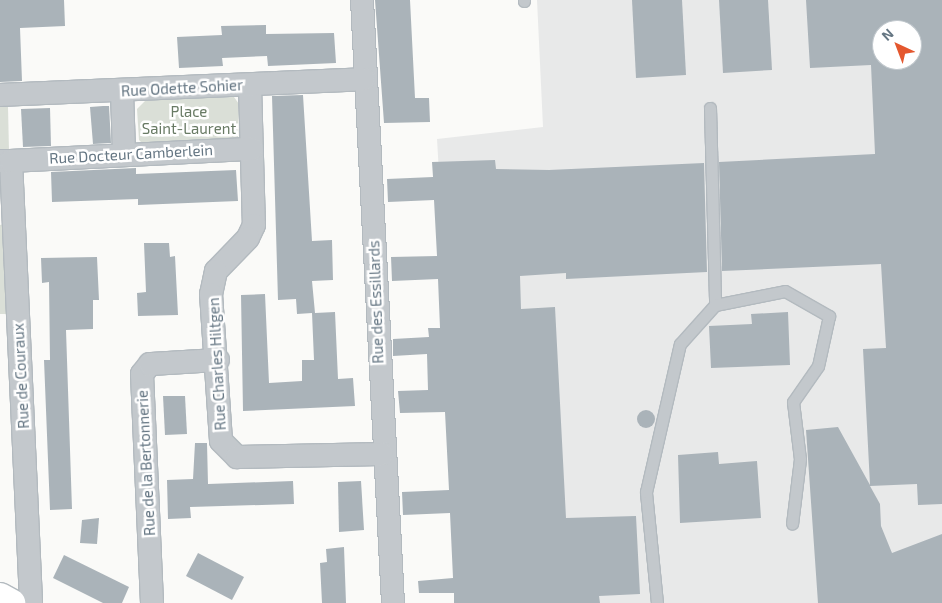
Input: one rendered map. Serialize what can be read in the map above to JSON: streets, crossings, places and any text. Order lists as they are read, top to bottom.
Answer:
{
  "streets": {
    "street": [
      "Rue Odette Sohier",
      "Rue Docteur Camberlein",
      "Rue des Essillards",
      "Rue Charles Hiltgen",
      "Rue de Couraux",
      "Rue de la Bertonnerie"
    ]
  },
  "crossings": [
    ["Rue Odette Sohier", "Rue des Essillards"],
    ["Rue Docteur Camberlein", "Rue Charles Hiltgen"],
    ["Rue Docteur Camberlein", "Rue de Couraux"],
    ["Rue des Essillards", "Rue Charles Hiltgen"],
    ["Rue Charles Hiltgen", "Rue de la Bertonnerie"]
  ],
  "parks": ["Place Saint-Laurent"],
  "north": "top left"
}
